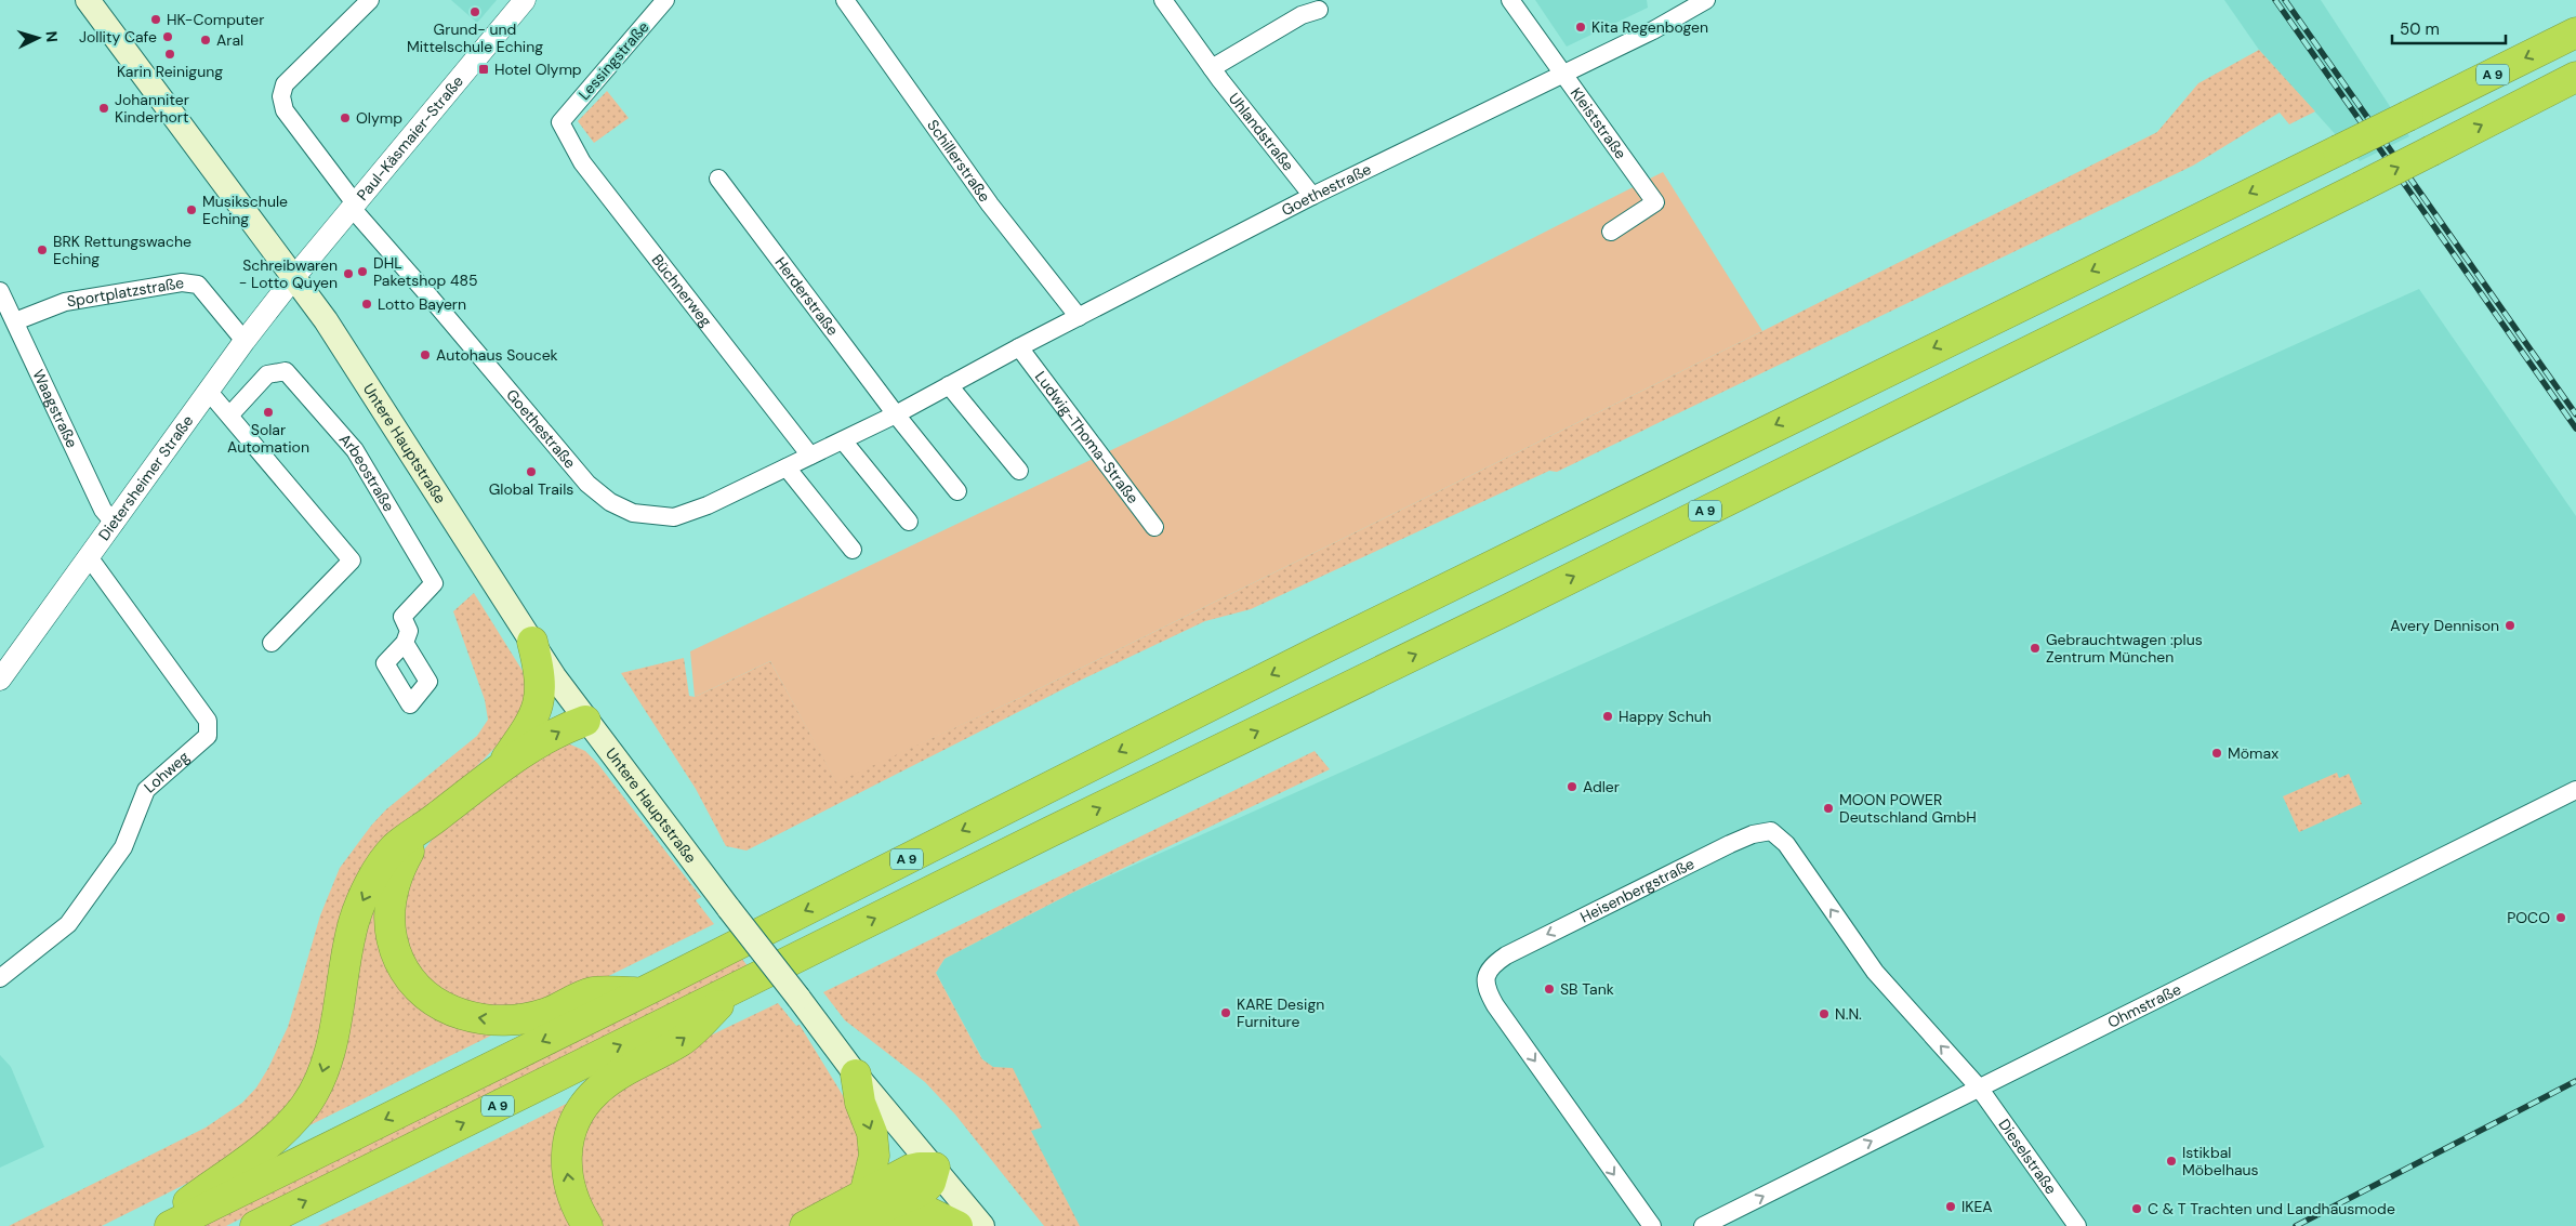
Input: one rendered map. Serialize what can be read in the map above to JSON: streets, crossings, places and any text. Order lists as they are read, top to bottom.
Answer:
{
  "streets": {
    "highway": ["A 9"],
    "main road": ["Untere Hauptstraße"],
    "street": [
      "Lessingstraße",
      "Kleiststraße",
      "Uhlandstraße",
      "Paul-Käsmaier-Straße",
      "Schillerstraße",
      "Goethestraße",
      "Büchnerweg",
      "Sportplatzstraße",
      "Herderstraße",
      "Waagstraße",
      "Ludwig-Thoma-Straße",
      "Arbeostraße",
      "Dietersheimer Straße",
      "Lohweg",
      "Heisenbergstraße",
      "Ohmstraße",
      "Dieselstraße"
    ]
  },
  "crossings": [
    ["Lessingstraße", "Büchnerweg"],
    ["Kleiststraße", "Goethestraße"],
    ["Uhlandstraße", "Goethestraße"],
    ["Paul-Käsmaier-Straße", "Goethestraße"],
    ["Paul-Käsmaier-Straße", "Untere Hauptstraße"],
    ["Paul-Käsmaier-Straße", "Dietersheimer Straße"],
    ["Schillerstraße", "Goethestraße"],
    ["Goethestraße", "Büchnerweg"],
    ["Goethestraße", "Herderstraße"],
    ["Goethestraße", "Ludwig-Thoma-Straße"],
    ["Sportplatzstraße", "Waagstraße"],
    ["Sportplatzstraße", "Dietersheimer Straße"],
    ["Waagstraße", "Dietersheimer Straße"],
    ["Untere Hauptstraße", "Dietersheimer Straße"],
    ["Dietersheimer Straße", "Lohweg"],
    ["Heisenbergstraße", "Ohmstraße"],
    ["Heisenbergstraße", "Dieselstraße"],
    ["Ohmstraße", "Dieselstraße"]
  ],
  "places": {
    "other": [
      "Grund- und Mittelschule Eching",
      "HK-Computer",
      "Kita Regenbogen",
      "Jollity Cafe",
      "Aral",
      "Karin Reinigung",
      "Johanniter Kinderhort",
      "Olymp",
      "Musikschule Eching",
      "BRK Rettungswache Eching",
      "DHL Paketshop 485",
      "Schreibwaren - Lotto Quyen",
      "Lotto Bayern",
      "Autohaus Soucek",
      "Solar Automation",
      "Global Trails",
      "Avery Dennison",
      "Gebrauchtwagen :plus Zentrum München",
      "Happy Schuh",
      "Mömax",
      "Adler",
      "MOON POWER Deutschland GmbH",
      "POCO",
      "SB Tank",
      "KARE Design Furniture",
      "N.N.",
      "Istikbal Möbelhaus",
      "IKEA",
      "C & T Trachten und Landhausmode"
    ],
    "transit": ["Hotel Olymp"]
  },
  "scale_bar": "50 m",
  "north": "right"
}
